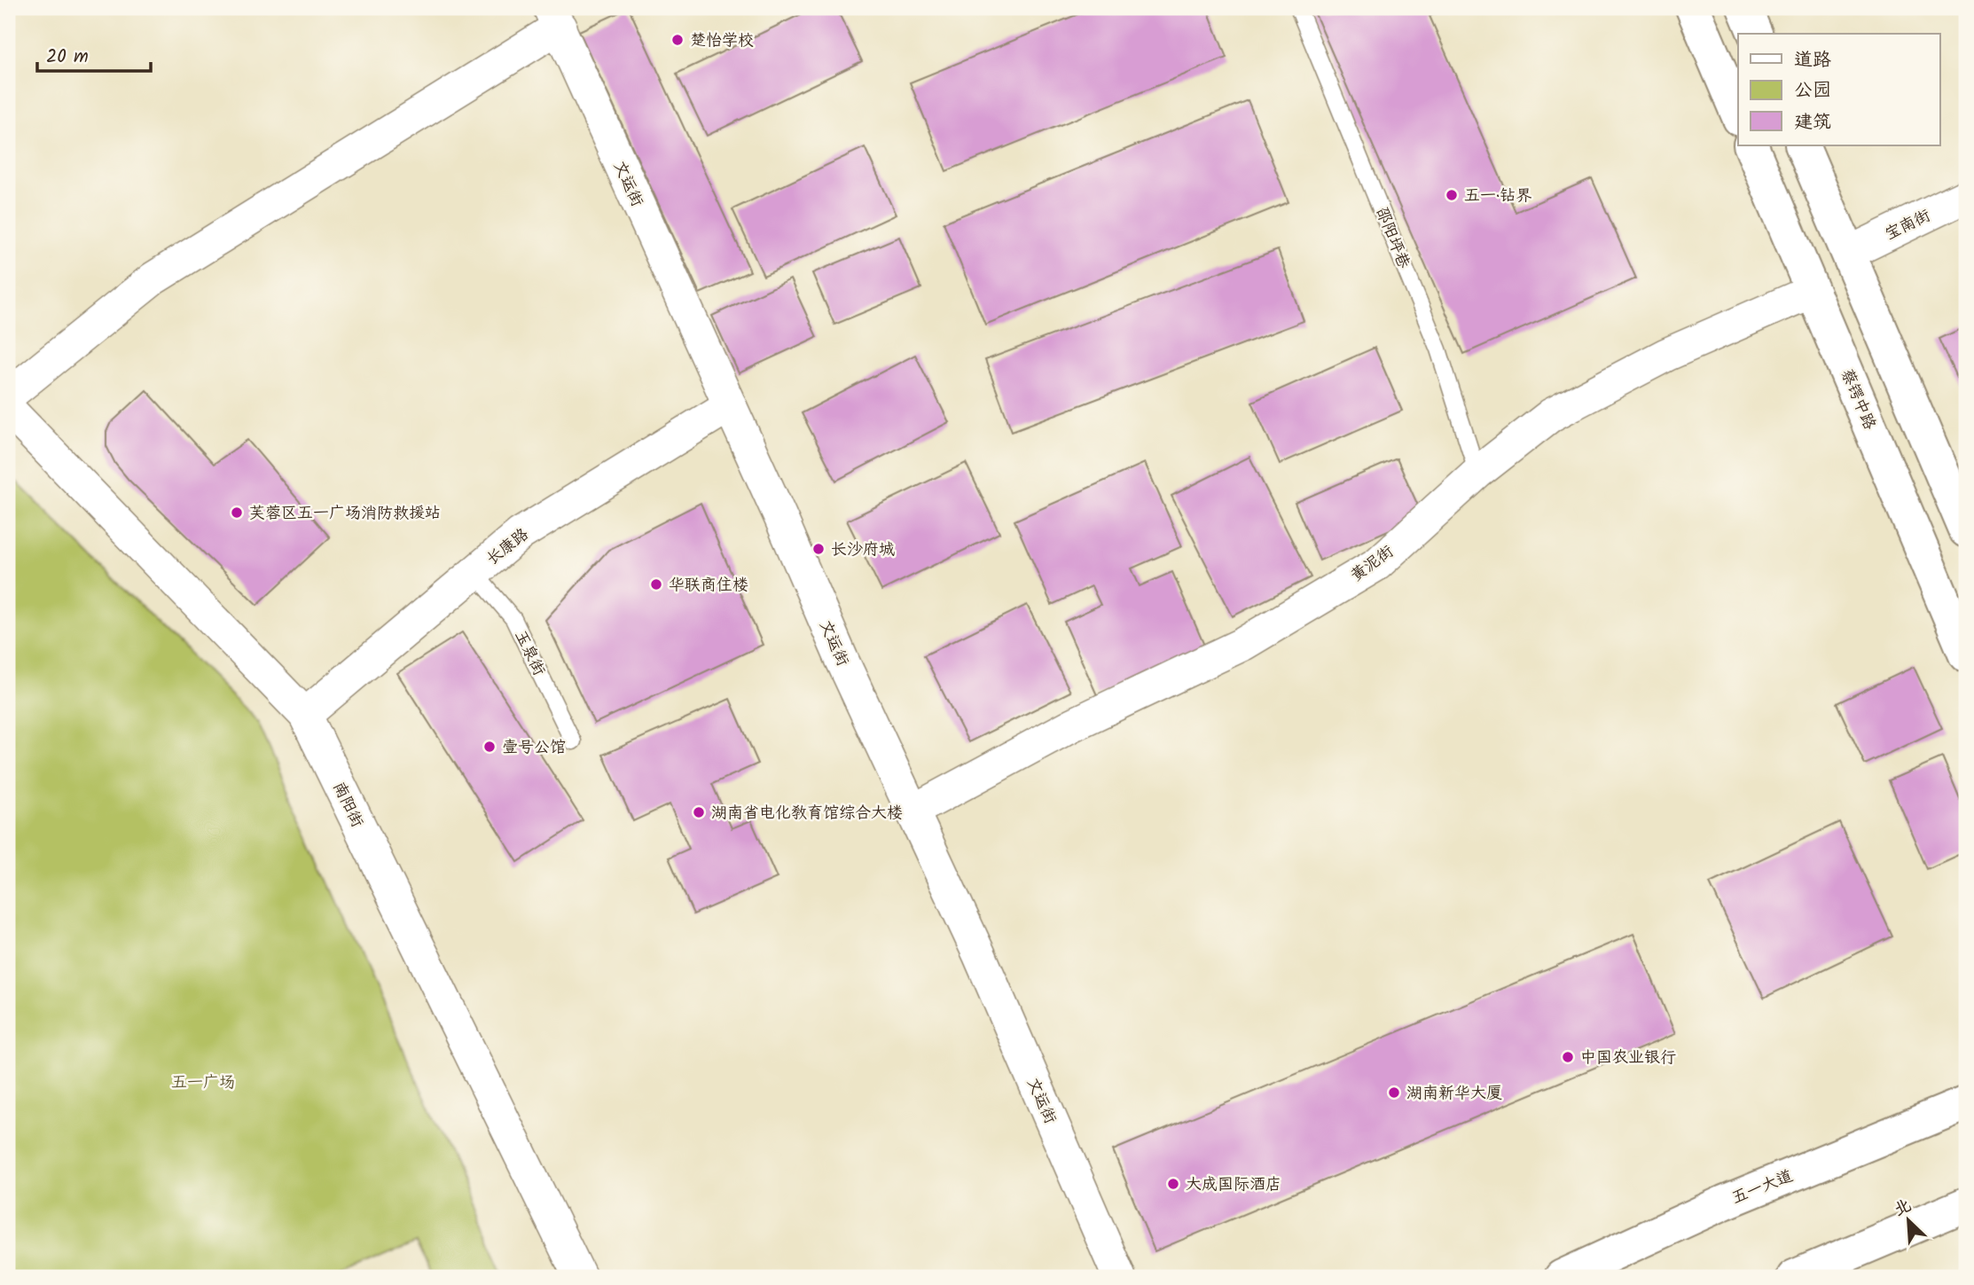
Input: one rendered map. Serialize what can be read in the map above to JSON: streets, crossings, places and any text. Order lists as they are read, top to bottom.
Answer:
{
  "streets": {
    "main road": ["蔡锷中路", "五一大道"],
    "street": [
      "文运街",
      "宝南街",
      "长康路",
      "黄泥街",
      "南阳街"
    ],
    "lane": ["邵阳坪巷", "玉泉街"]
  },
  "crossings": [
    ["文运街", "长康路"],
    ["文运街", "黄泥街"],
    ["邵阳坪巷", "黄泥街"],
    ["蔡锷中路", "黄泥街"],
    ["长康路", "玉泉街"],
    ["长康路", "南阳街"]
  ],
  "parks": ["五一广场"],
  "places": [
    "楚怡学校",
    "五一·钻界",
    "芙蓉区五一广场消防救援站",
    "长沙府城",
    "华联商住楼",
    "壹号公馆",
    "湖南省电化教育馆综合大楼",
    "中国农业银行",
    "湖南新华大厦",
    "大成国际酒店"
  ],
  "legend": ["道路", "公园", "建筑"],
  "scale_bar": "20 m",
  "north": "top left"
}
